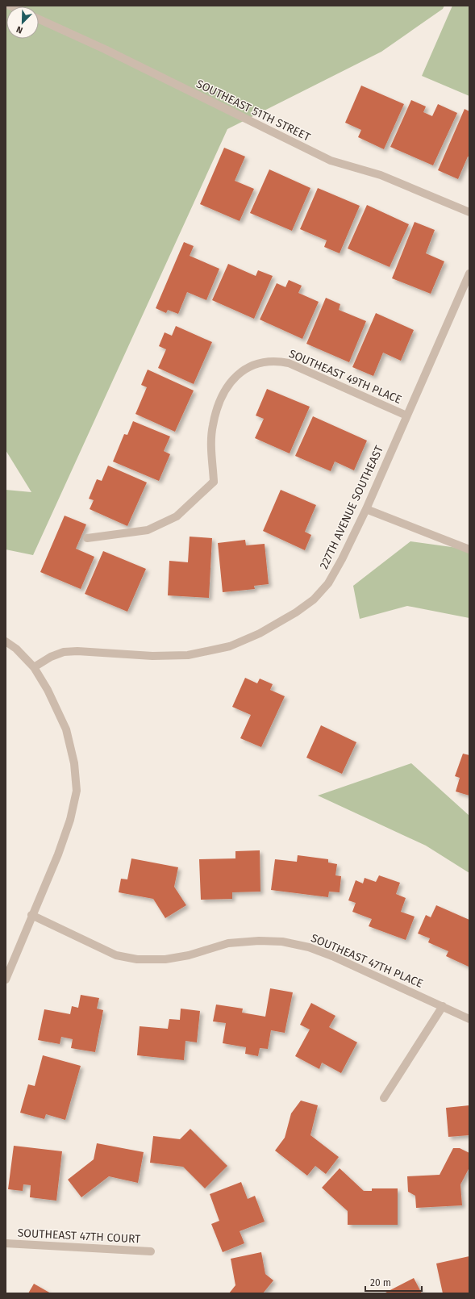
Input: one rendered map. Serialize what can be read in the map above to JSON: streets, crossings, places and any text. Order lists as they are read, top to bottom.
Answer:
{
  "streets": {
    "street": [
      "SOUTHEAST 51TH STREET",
      "SOUTHEAST 49TH PLACE",
      "227TH AVENUE SOUTHEAST",
      "SOUTHEAST 47TH PLACE",
      "SOUTHEAST 47TH COURT"
    ]
  },
  "crossings": [
    ["SOUTHEAST 49TH PLACE", "227TH AVENUE SOUTHEAST"]
  ],
  "scale_bar": "20 m",
  "north": "bottom left"
}
